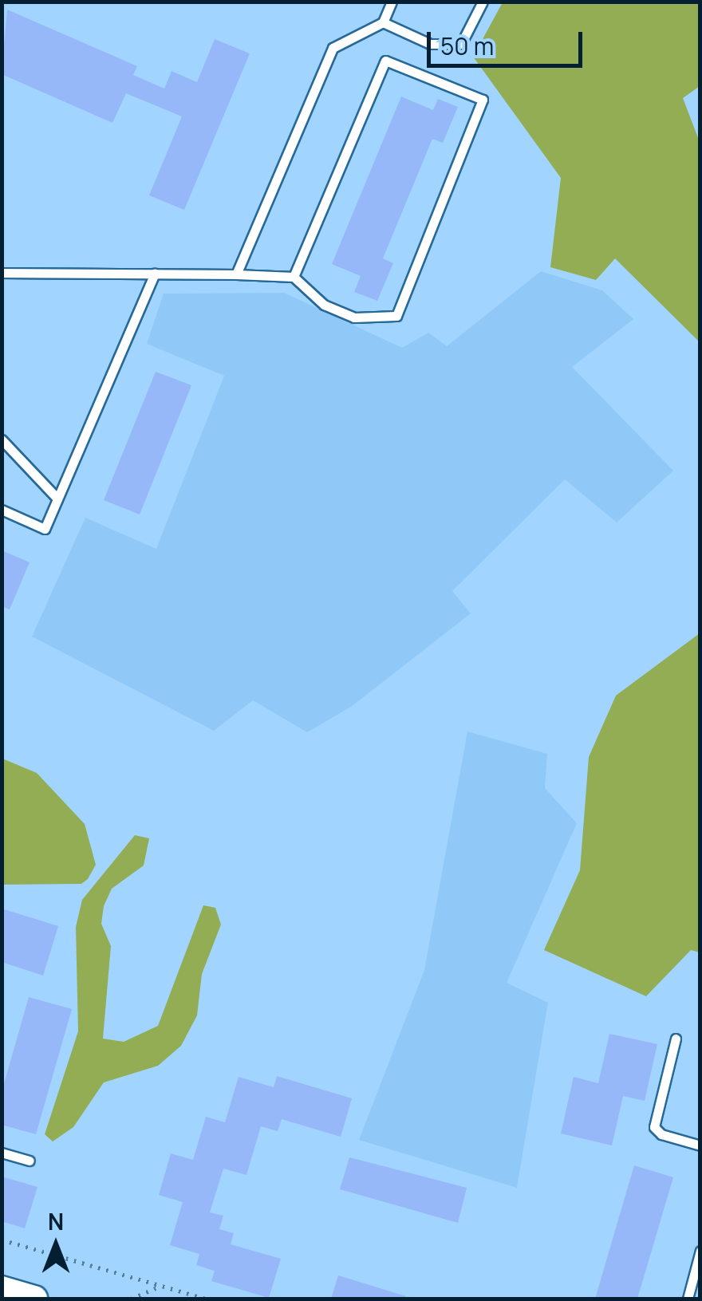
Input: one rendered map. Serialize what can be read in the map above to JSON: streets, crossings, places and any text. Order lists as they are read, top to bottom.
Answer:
{
  "scale_bar": "50 m",
  "north": "top"
}
